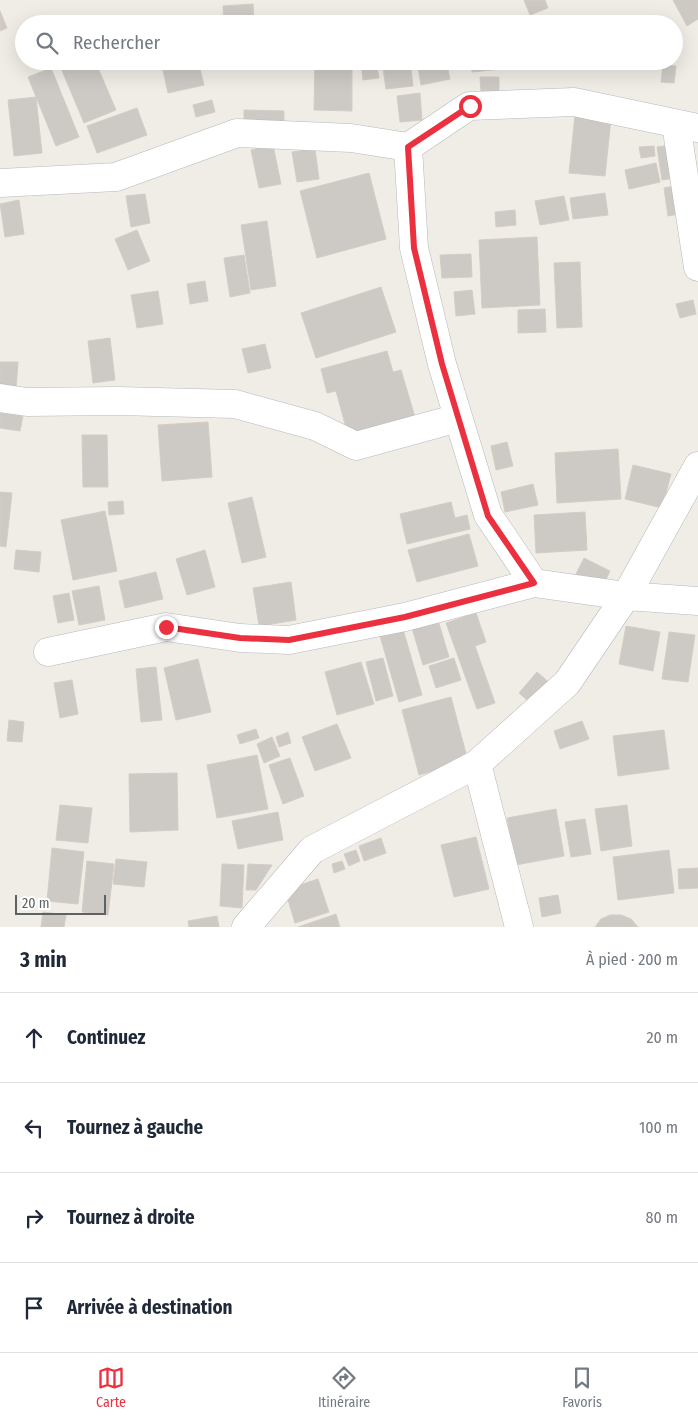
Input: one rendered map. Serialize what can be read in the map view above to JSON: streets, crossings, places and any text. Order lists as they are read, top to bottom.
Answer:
{
  "scale_bar": "20 m",
  "page": {
    "search": "Rechercher",
    "scale": "20 m",
    "heading": ["3 min", "À pied · 200 m"],
    "list": [
      ["Continuez", "20 m"],
      ["Tournez à gauche", "100 m"],
      ["Tournez à droite", "80 m"],
      "Arrivée à destination"
    ],
    "nav": ["Carte", "Itinéraire", "Favoris"]
  }
}
